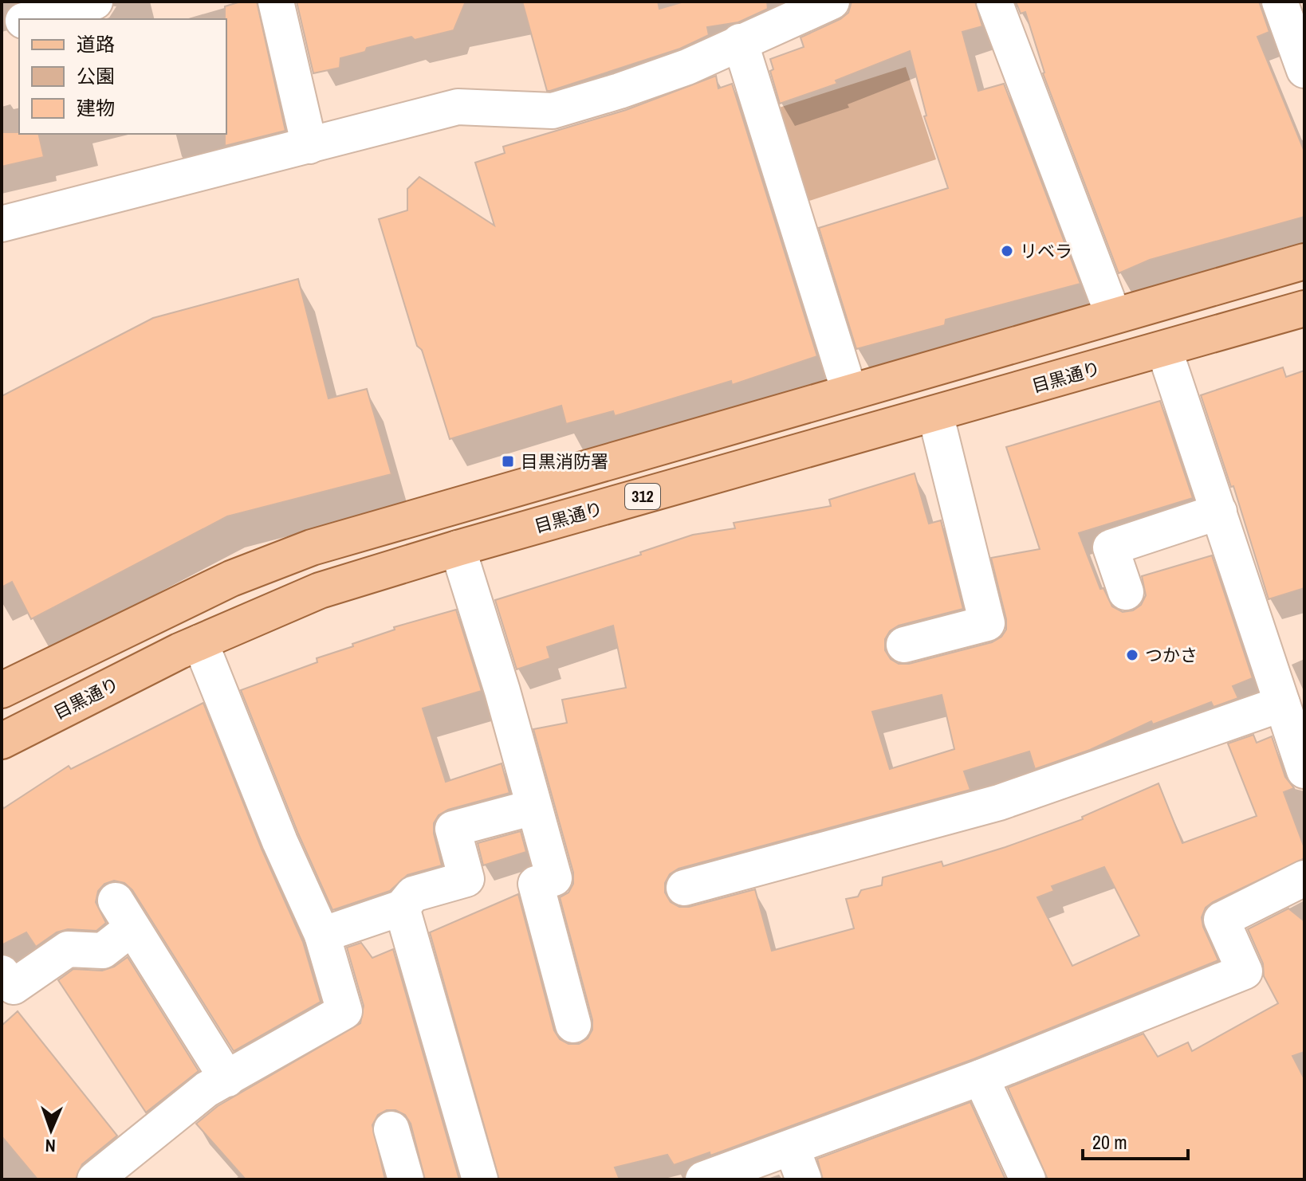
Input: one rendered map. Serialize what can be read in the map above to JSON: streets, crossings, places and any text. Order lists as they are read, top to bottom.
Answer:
{
  "streets": {
    "main road": ["目黒通り", "312"]
  },
  "places": {
    "other": ["リベラ", "つかさ"],
    "transit": ["目黒消防署"]
  },
  "legend": ["道路", "公園", "建物"],
  "scale_bar": "20 m",
  "north": "bottom"
}
